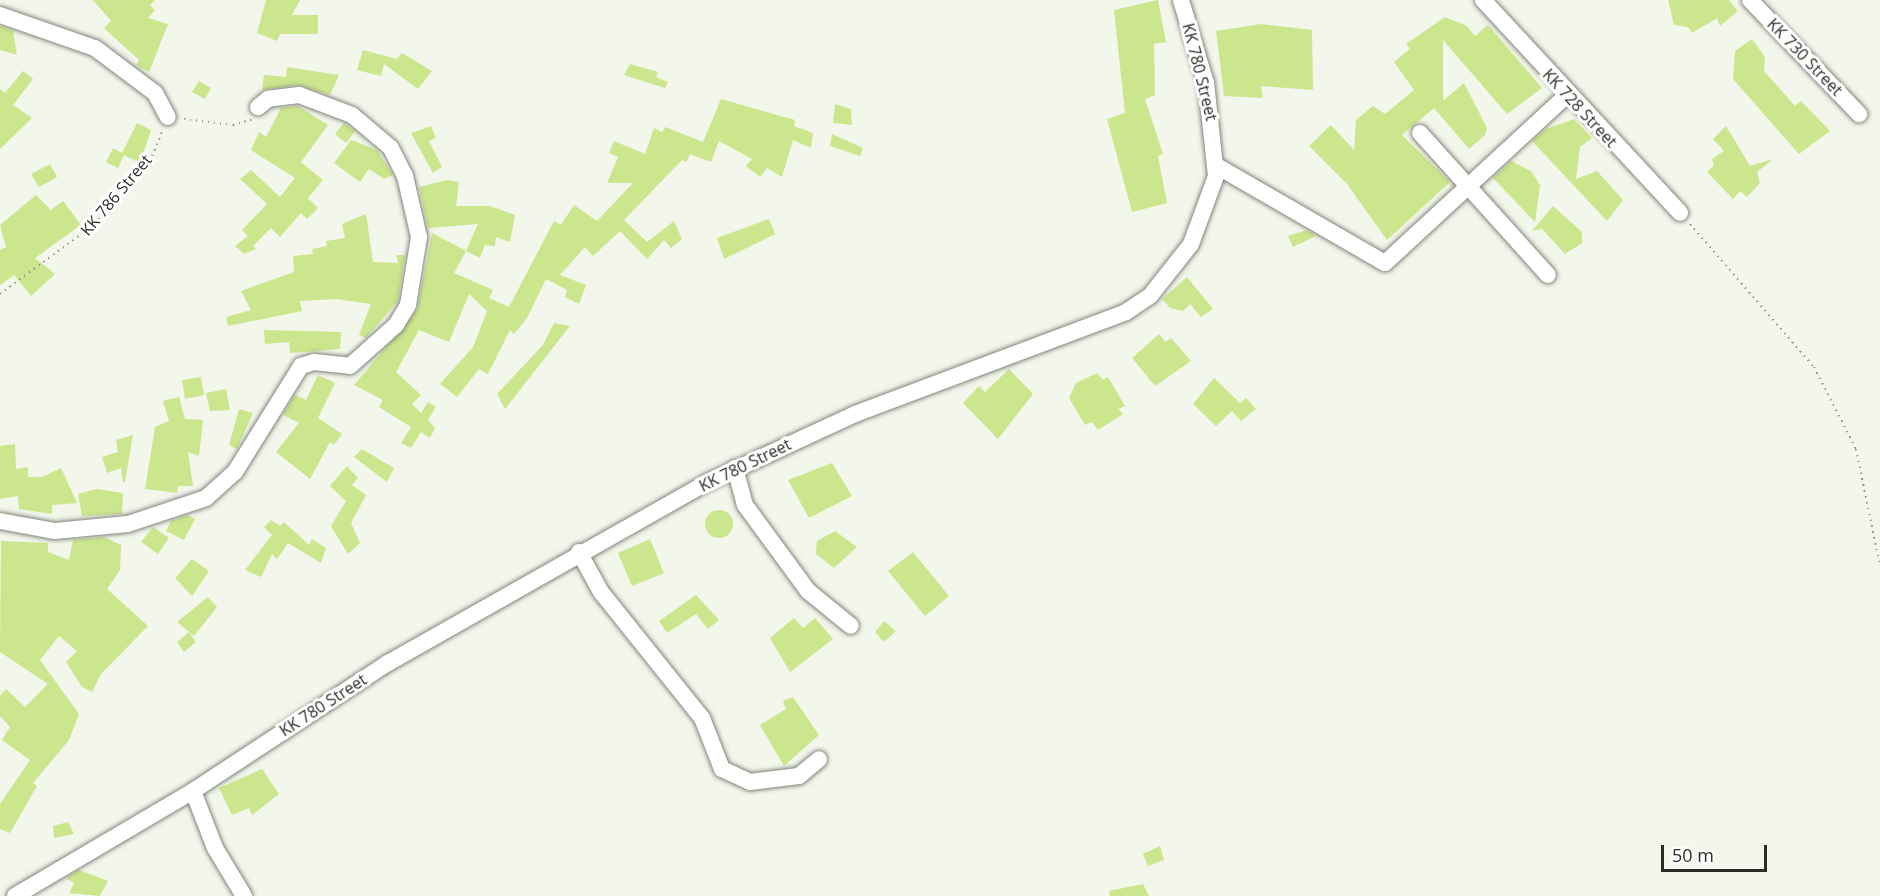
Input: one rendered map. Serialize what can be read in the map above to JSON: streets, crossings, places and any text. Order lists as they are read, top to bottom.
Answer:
{
  "streets": {
    "street": ["KK 730 Street", "KK 780 Street", "KK 728 Street"],
    "path": ["KK 786 Street"]
  },
  "scale_bar": "50 m"
}
